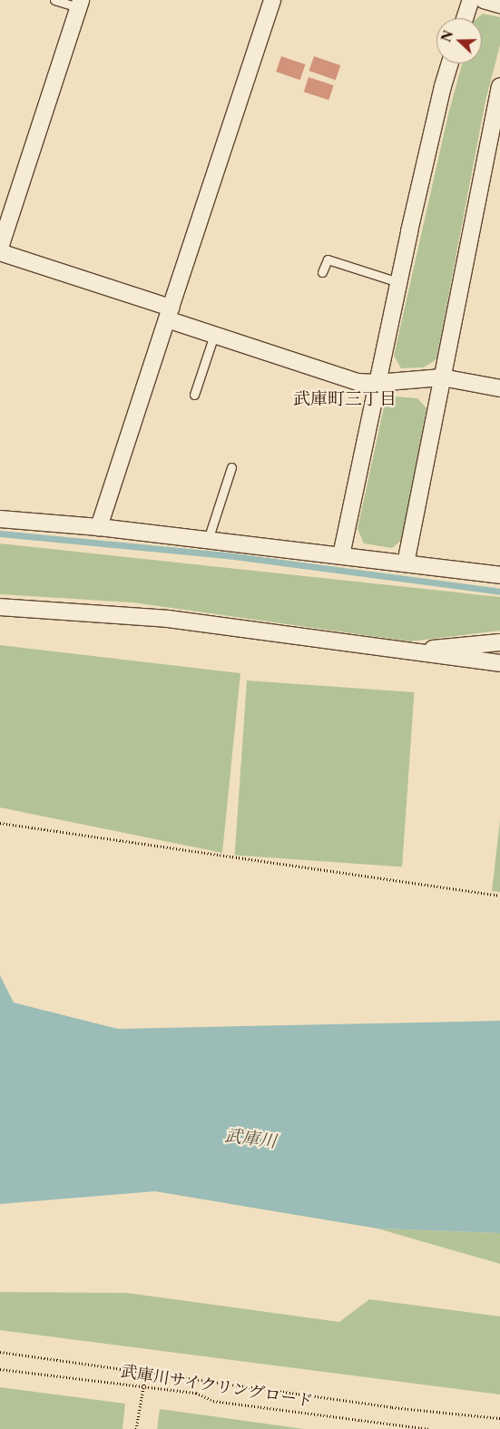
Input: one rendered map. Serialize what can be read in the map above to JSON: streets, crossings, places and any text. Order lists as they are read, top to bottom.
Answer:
{
  "streets": {
    "path": ["武庫川サイクリングロード"]
  },
  "districts": ["武庫町三丁目"],
  "water": ["武庫川"],
  "north": "left"
}
